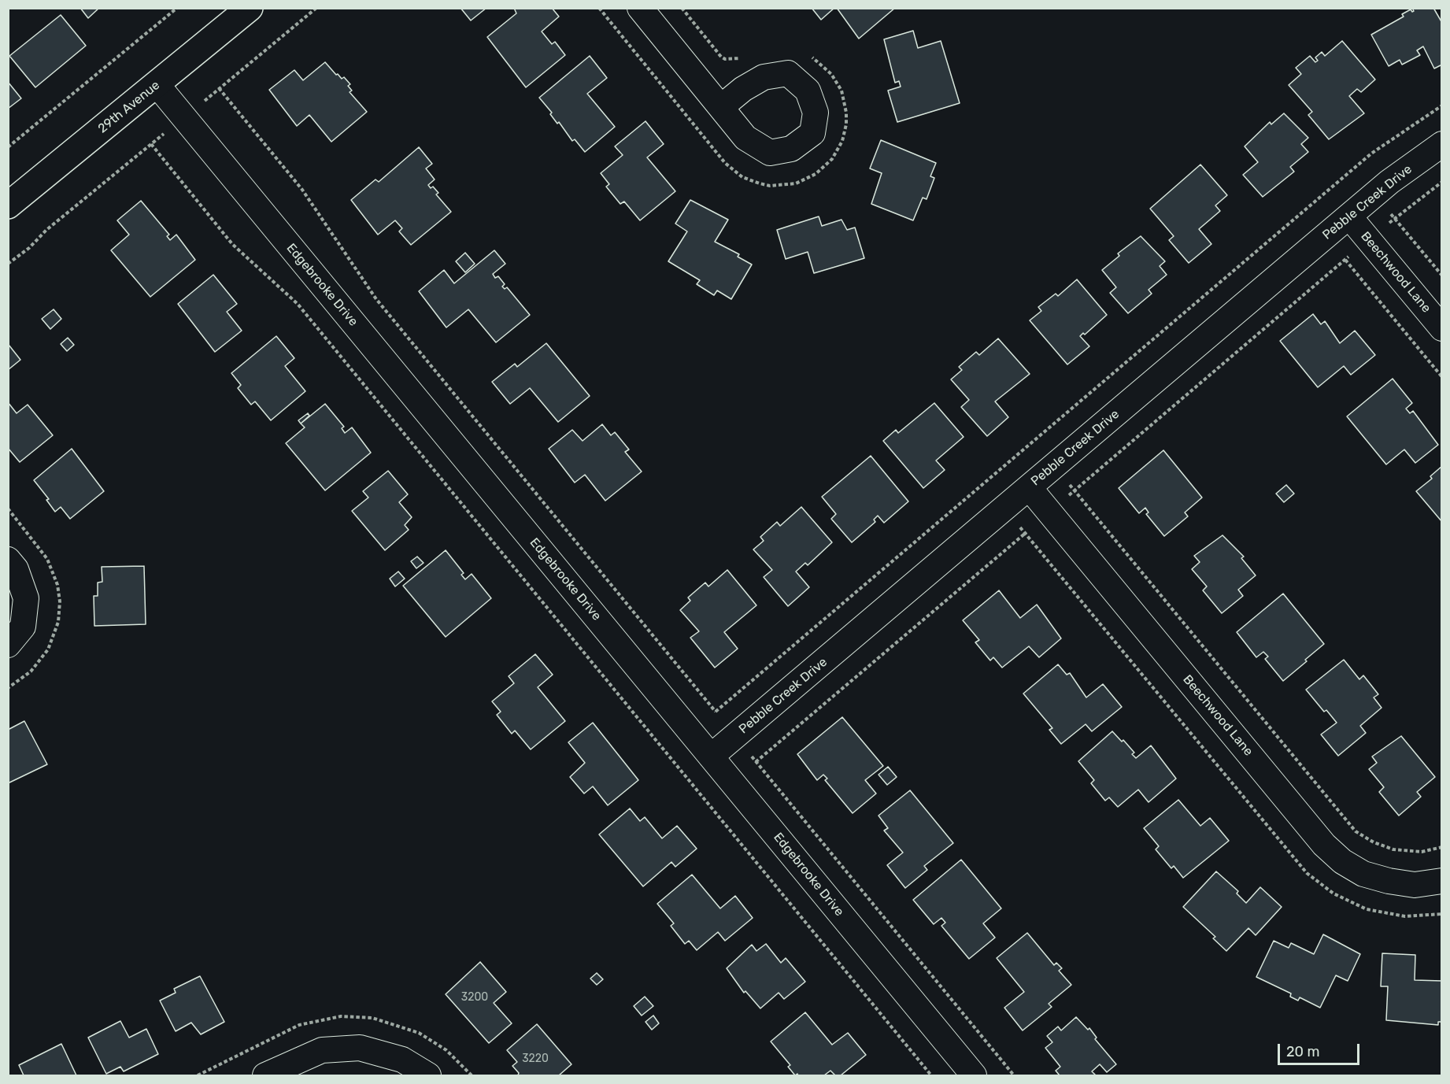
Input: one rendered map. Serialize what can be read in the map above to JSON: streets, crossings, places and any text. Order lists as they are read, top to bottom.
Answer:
{
  "streets": {
    "street": [
      "29th Avenue",
      "Pebble Creek Drive",
      "Beechwood Lane",
      "Edgebrooke Drive"
    ]
  },
  "crossings": [
    ["29th Avenue", "Edgebrooke Drive"],
    ["Pebble Creek Drive", "Beechwood Lane"],
    ["Pebble Creek Drive", "Edgebrooke Drive"]
  ],
  "house_numbers": ["3200", "3220"],
  "scale_bar": "20 m"
}
